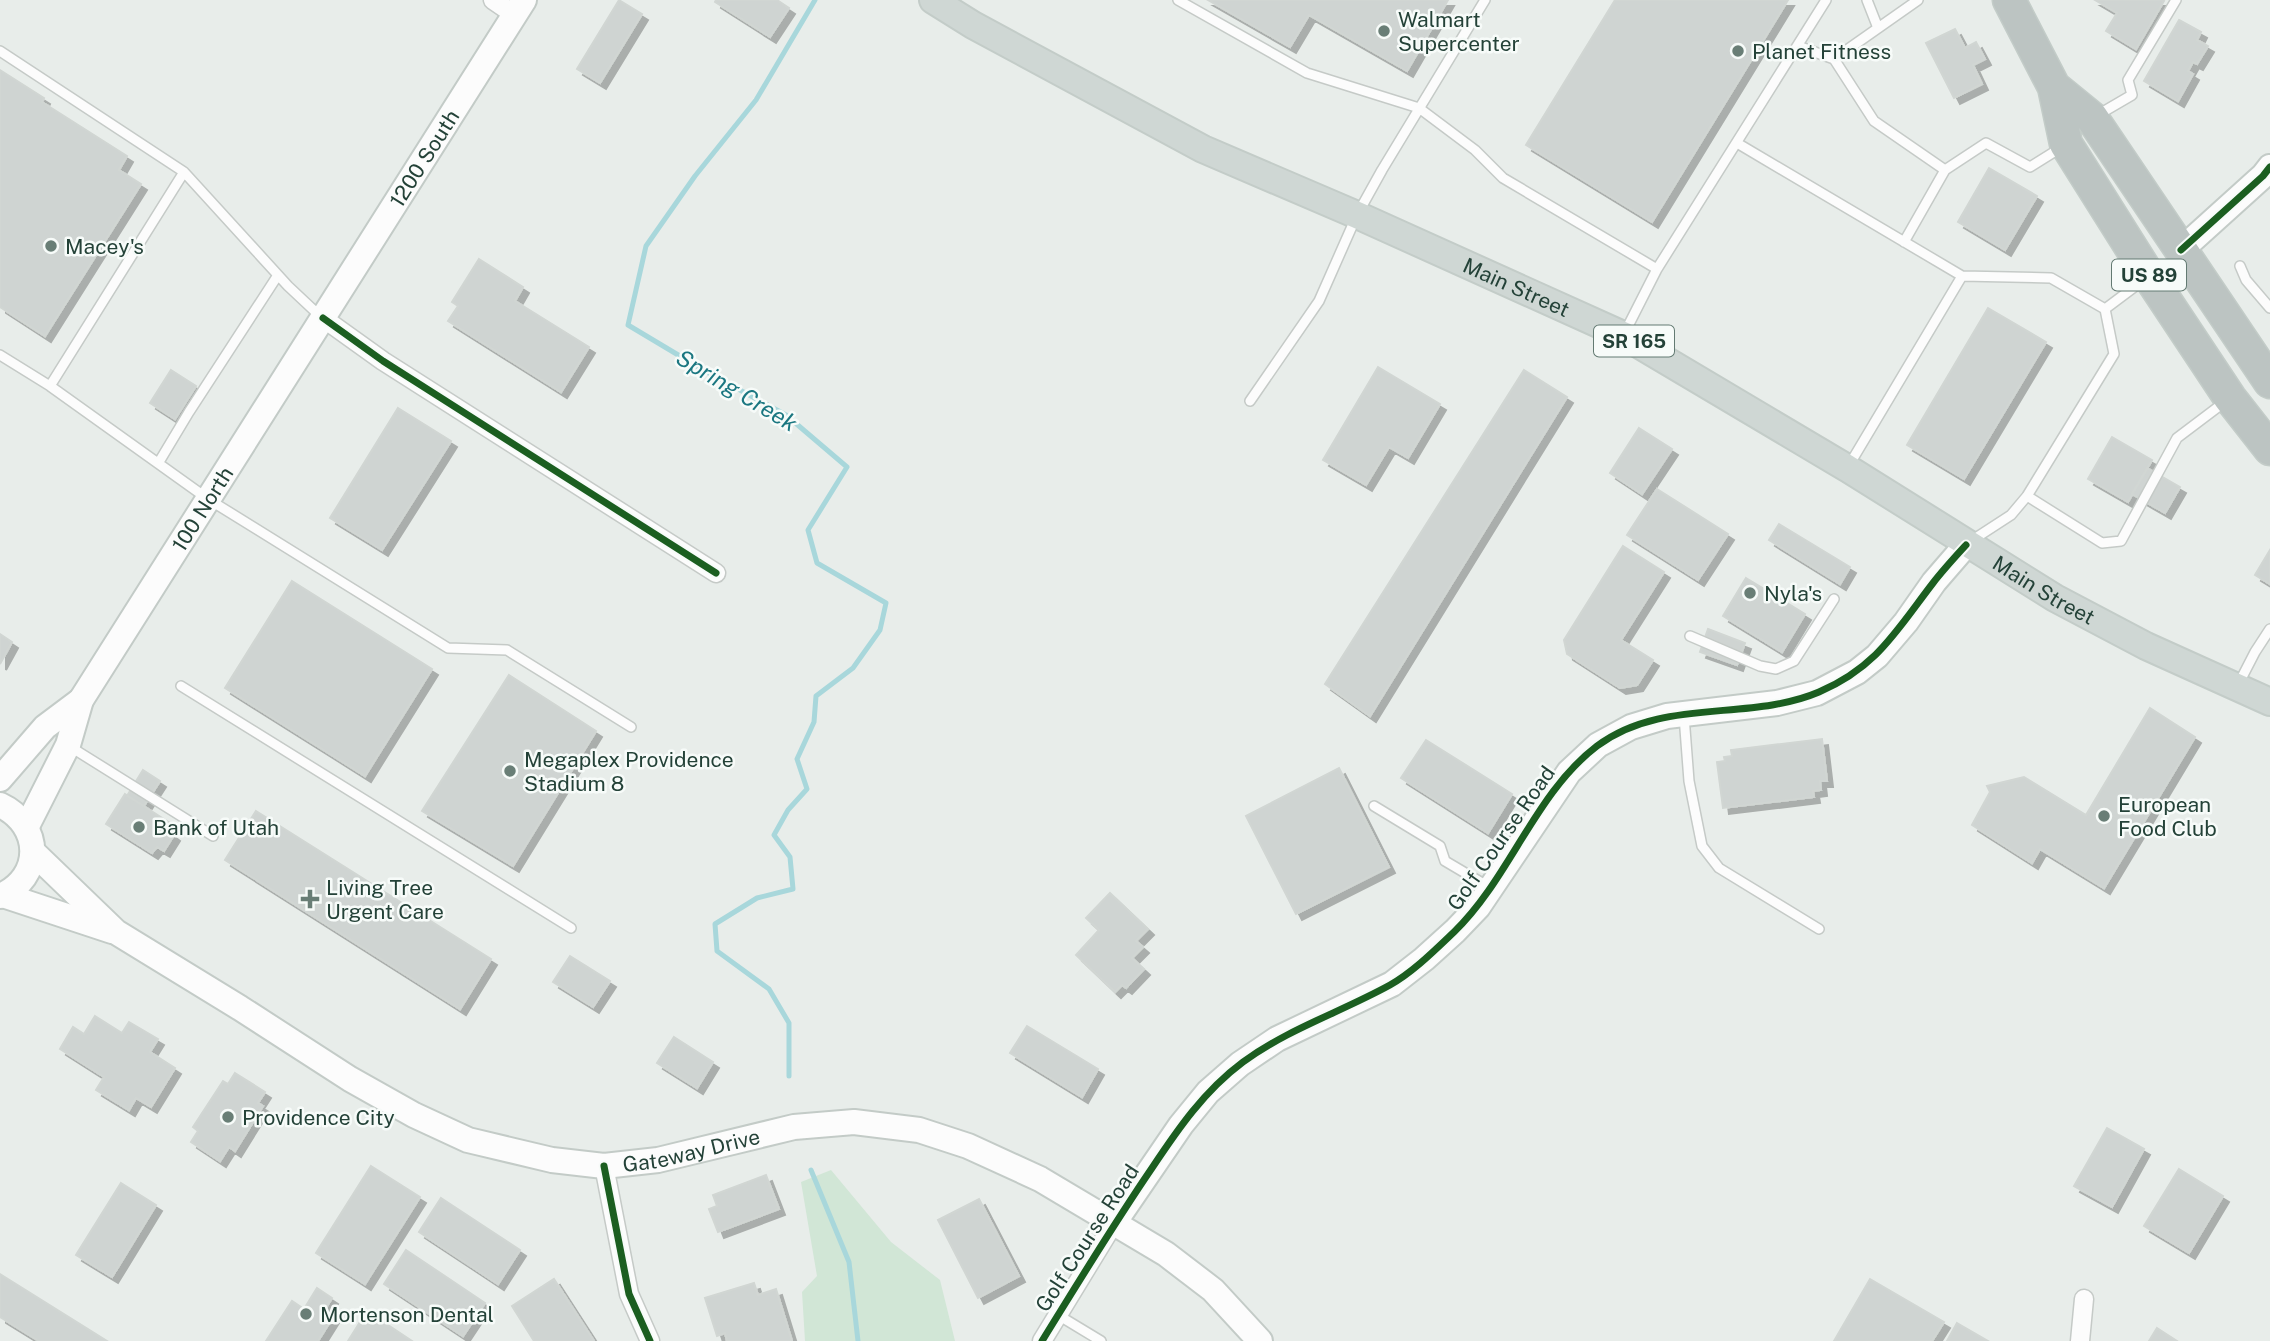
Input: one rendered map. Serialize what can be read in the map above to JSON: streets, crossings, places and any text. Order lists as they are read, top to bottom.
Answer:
{
  "streets": {
    "highway": ["US 89"],
    "main road": [
      "1200 South",
      "Main Street",
      "SR 165",
      "100 North",
      "Golf Course Road",
      "Gateway Drive"
    ]
  },
  "crossings": [
    ["1200 South", "100 North"],
    ["Main Street", "Golf Course Road"],
    ["Golf Course Road", "Gateway Drive"]
  ],
  "water": ["Spring Creek"],
  "places": {
    "other": [
      "Walmart Supercenter",
      "Planet Fitness",
      "Macey's",
      "Nyla's",
      "Megaplex Providence Stadium 8",
      "European Food Club",
      "Bank of Utah",
      "Providence City",
      "Mortenson Dental"
    ],
    "health": ["Living Tree Urgent Care"]
  }
}
